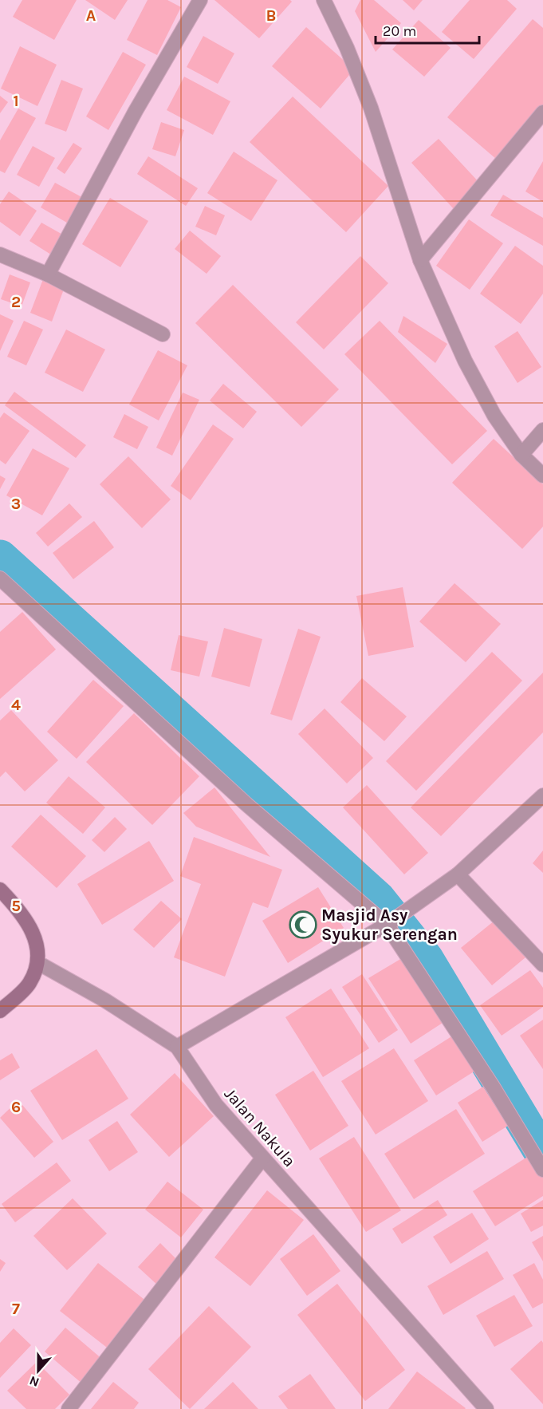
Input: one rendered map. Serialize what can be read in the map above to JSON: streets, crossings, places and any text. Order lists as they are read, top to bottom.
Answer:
{
  "streets": {
    "street": ["Jalan Nakula"]
  },
  "places": {
    "mosque": ["Masjid Asy Syukur Serengan"]
  },
  "scale_bar": "20 m",
  "north": "bottom",
  "grid": {
    "columns": ["A", "B"],
    "rows": [
      "1",
      "2",
      "3",
      "4",
      "5",
      "6",
      "7"
    ]
  }
}
